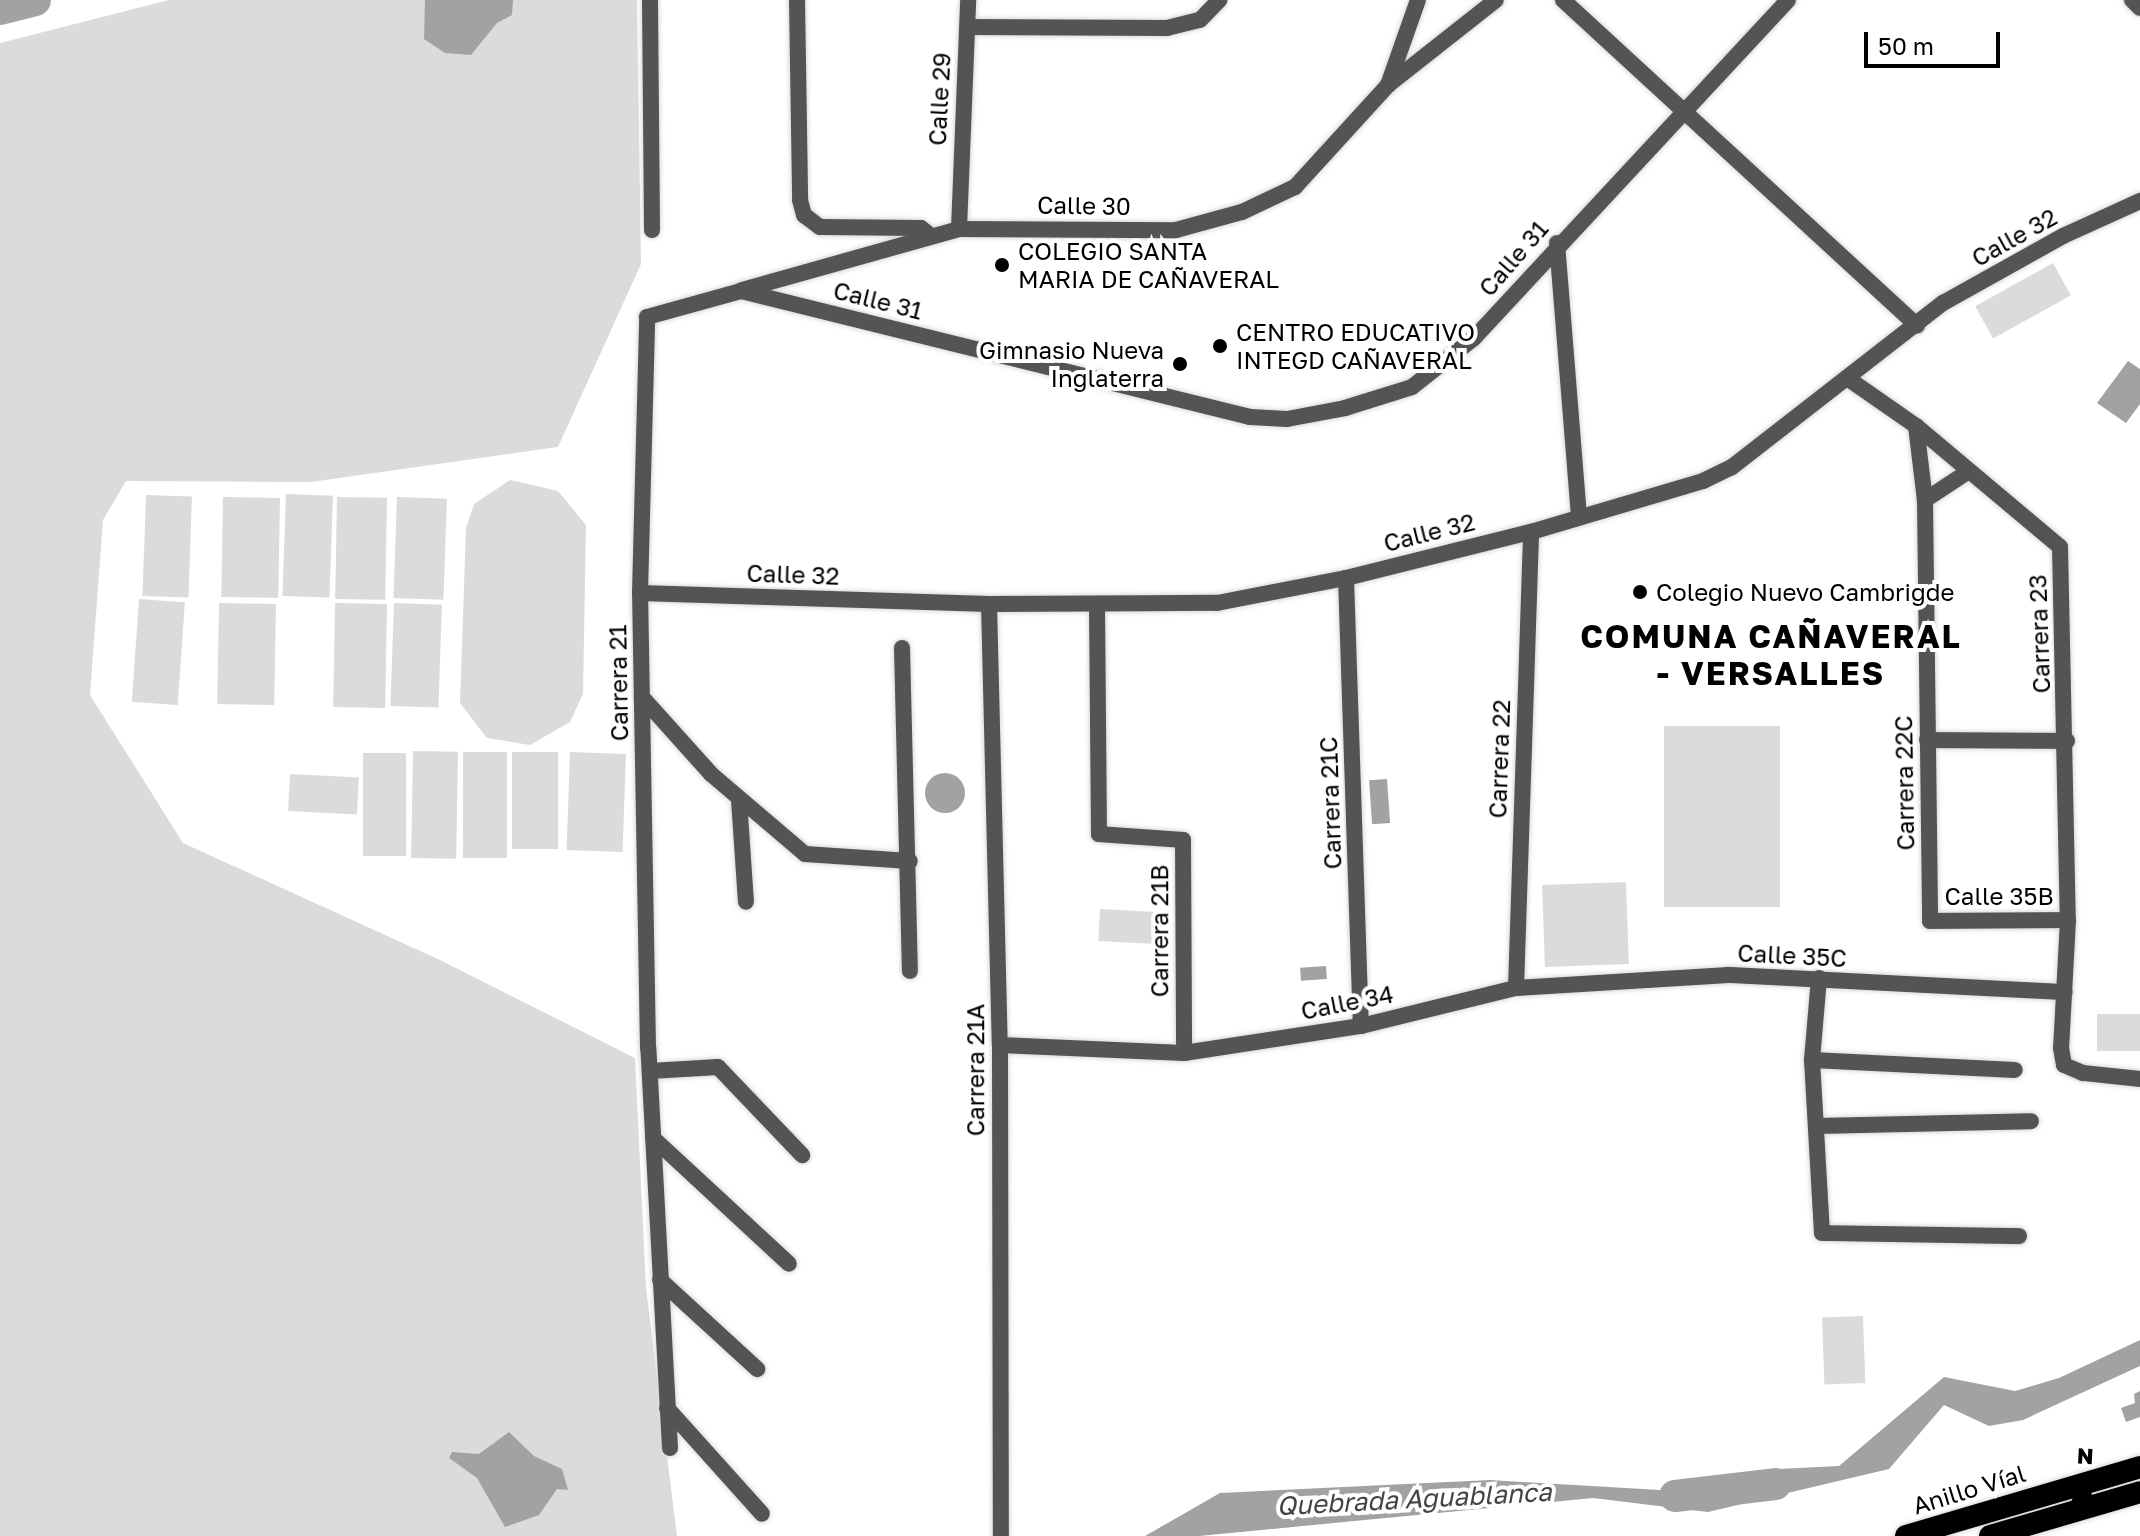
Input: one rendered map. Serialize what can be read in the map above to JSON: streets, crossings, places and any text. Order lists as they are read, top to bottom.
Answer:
{
  "streets": {
    "highway": ["Anillo Víal"],
    "street": [
      "Calle 29",
      "Calle 30",
      "Calle 32",
      "Calle 31",
      "Carrera 23",
      "Carrera 21",
      "Carrera 22",
      "Carrera 22C",
      "Carrera 21C",
      "Calle 35B",
      "Carrera 21B",
      "Calle 35C",
      "Calle 34",
      "Carrera 21A"
    ]
  },
  "crossings": [
    ["Calle 29", "Calle 30"],
    ["Calle 30", "Calle 31"],
    ["Calle 30", "Carrera 21"],
    ["Calle 32", "Carrera 23"],
    ["Calle 32", "Carrera 21"],
    ["Calle 32", "Carrera 22"],
    ["Calle 32", "Carrera 21C"],
    ["Calle 32", "Carrera 21B"],
    ["Calle 32", "Carrera 21A"],
    ["Carrera 23", "Carrera 22C"],
    ["Carrera 23", "Calle 35B"],
    ["Carrera 23", "Calle 35C"],
    ["Carrera 22", "Calle 35C"],
    ["Carrera 22", "Calle 34"],
    ["Carrera 22C", "Calle 35B"],
    ["Carrera 21C", "Calle 34"],
    ["Carrera 21B", "Calle 34"],
    ["Calle 35C", "Calle 34"]
  ],
  "districts": ["COMUNA CAÑAVERAL - VERSALLES"],
  "water": ["Quebrada Aguablanca"],
  "places": [
    "COLEGIO SANTA MARIA DE CAÑAVERAL",
    "CENTRO EDUCATIVO INTEGD CAÑAVERAL",
    "Gimnasio Nueva Inglaterra",
    "Colegio Nuevo Cambrigde"
  ],
  "scale_bar": "50 m",
  "north": "top"
}
